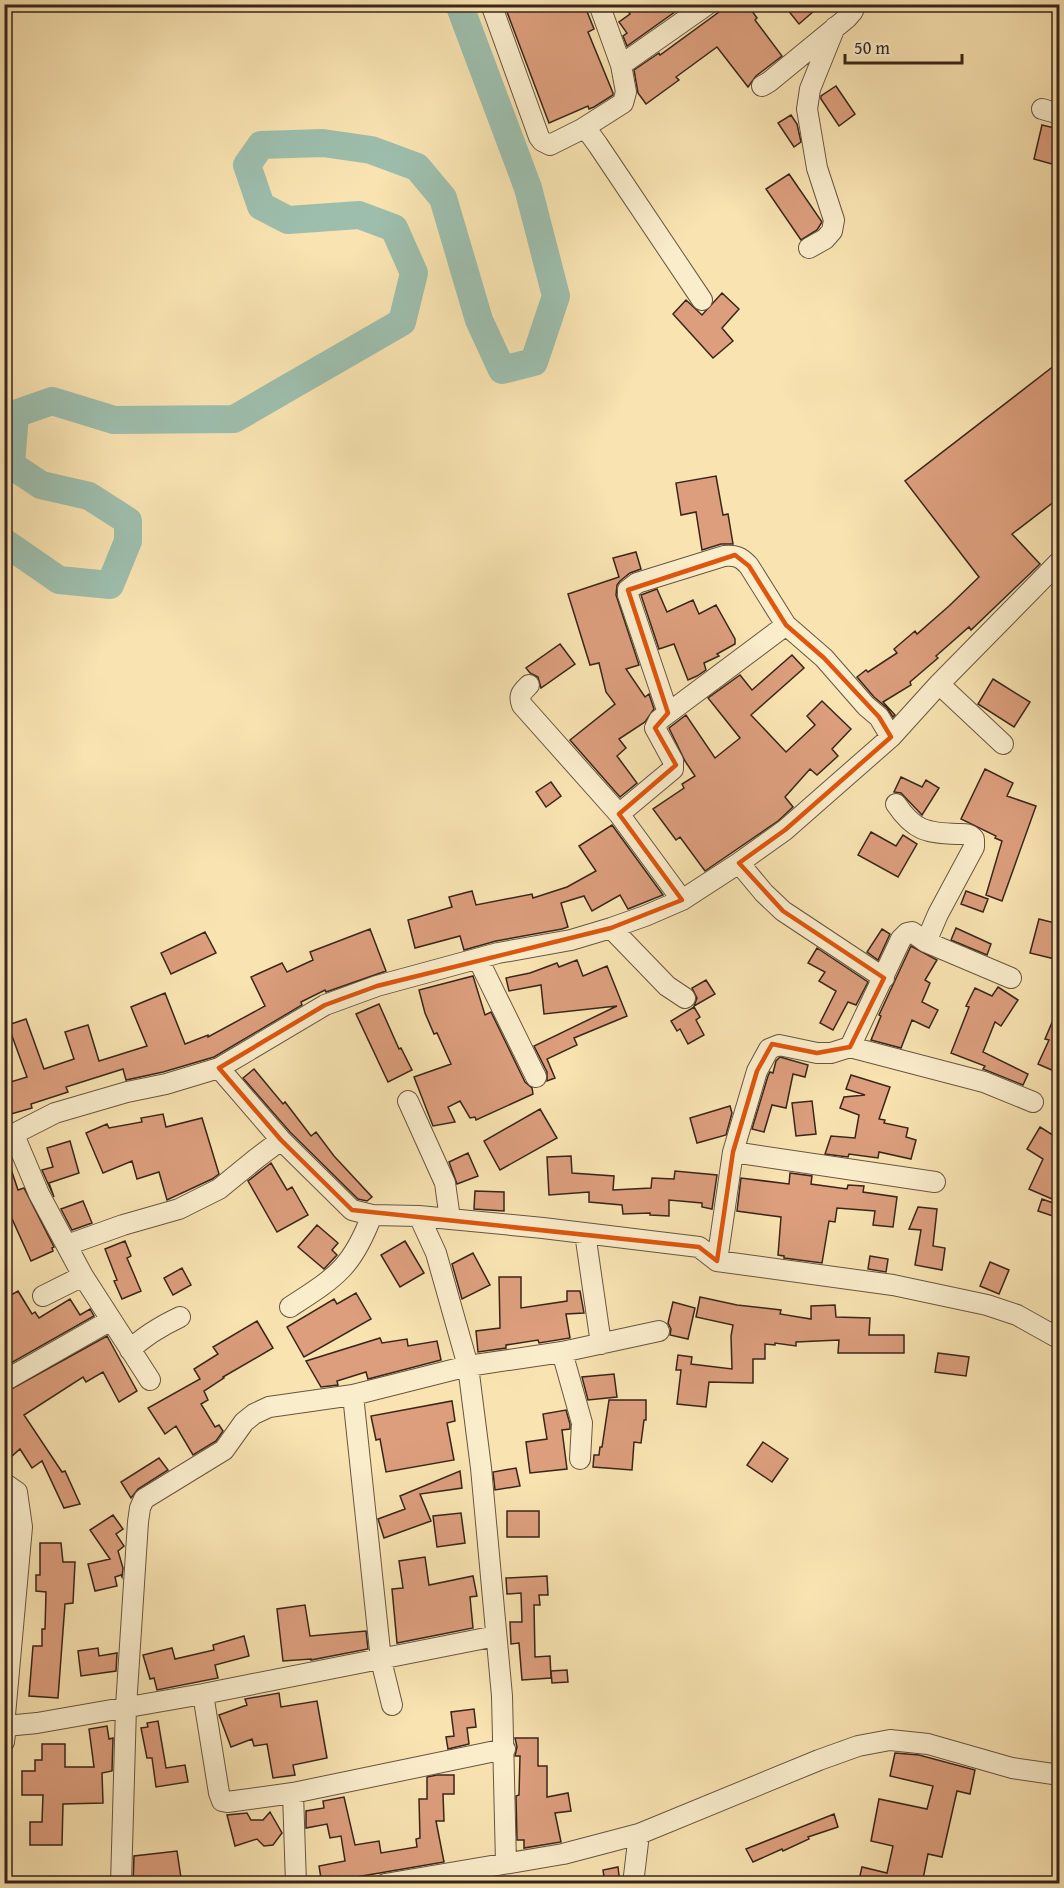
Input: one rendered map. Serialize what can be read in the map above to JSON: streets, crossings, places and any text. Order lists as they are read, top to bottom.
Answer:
{
  "scale_bar": "50 m"
}
